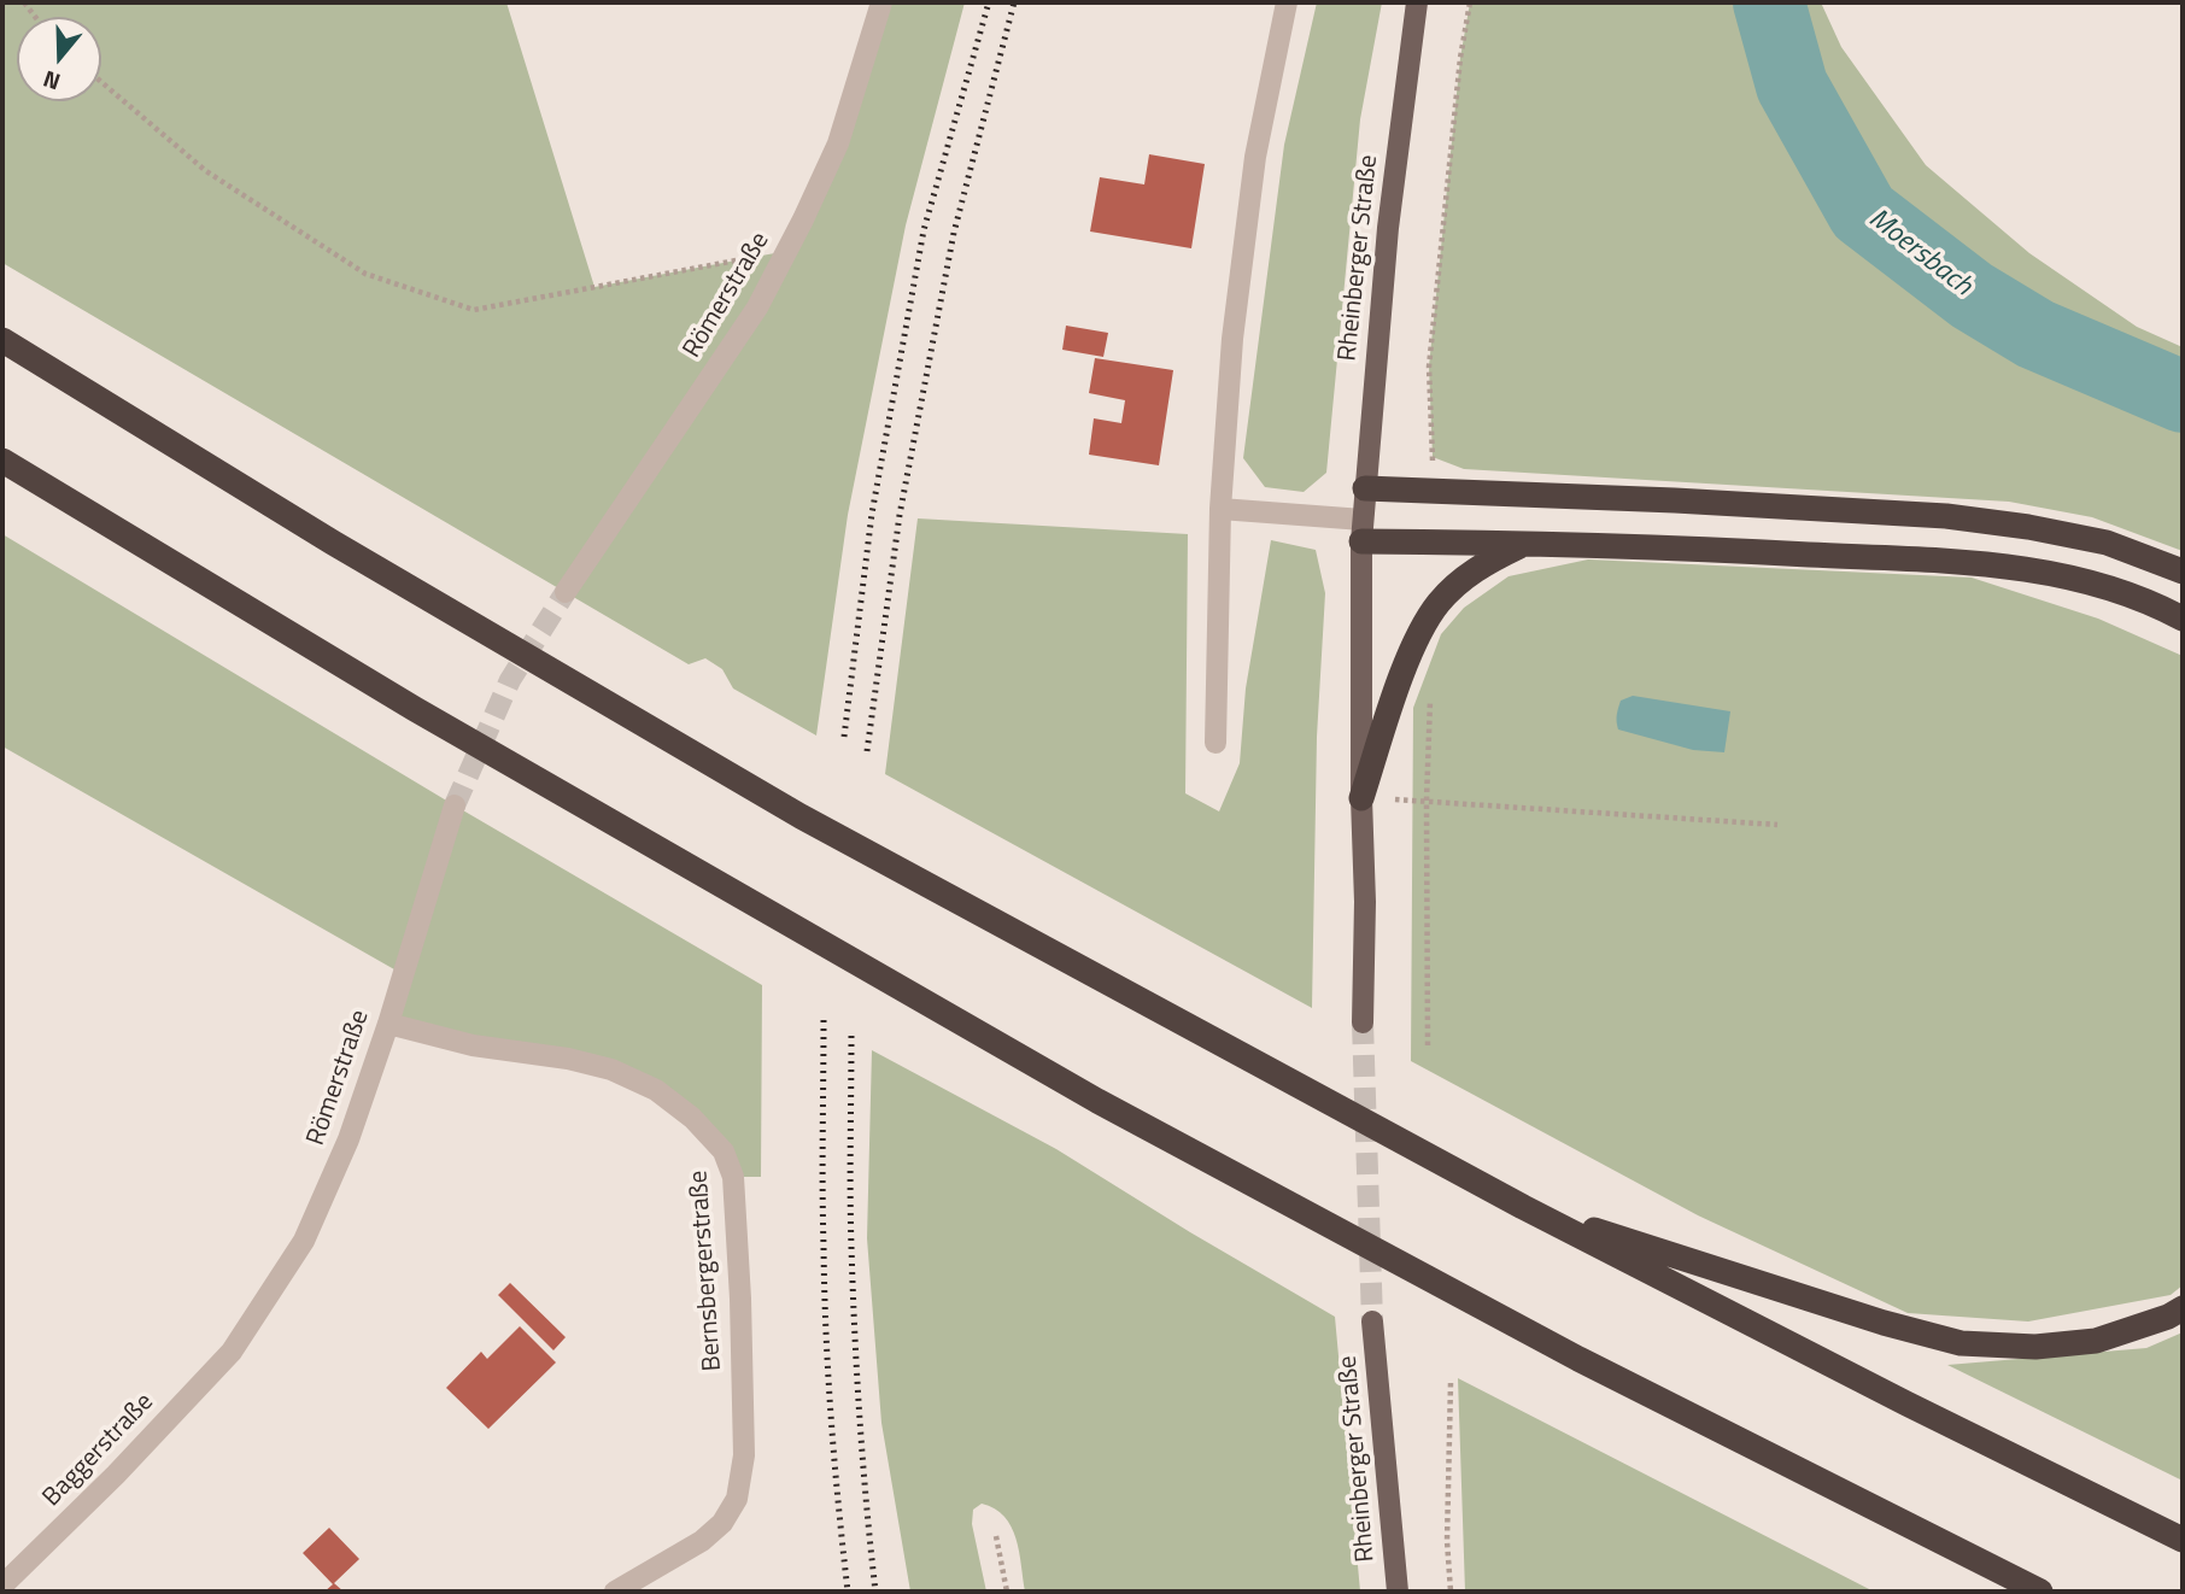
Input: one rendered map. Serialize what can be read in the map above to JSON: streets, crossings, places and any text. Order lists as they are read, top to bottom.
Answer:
{
  "streets": {
    "main road": ["Rheinberger Straße"],
    "street": ["Römerstraße", "Bernsbergerstraße", "Baggerstraße"]
  },
  "crossings": [
    ["Römerstraße", "Bernsbergerstraße"],
    ["Römerstraße", "Baggerstraße"]
  ],
  "water": ["Moersbach"],
  "north": "bottom"
}
